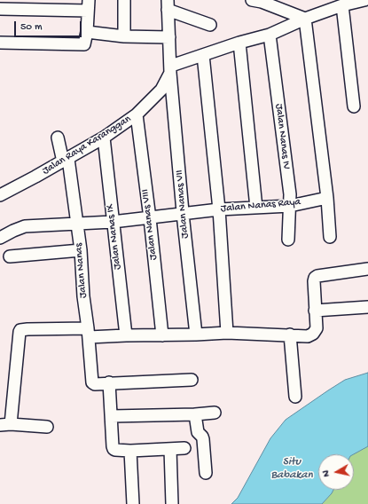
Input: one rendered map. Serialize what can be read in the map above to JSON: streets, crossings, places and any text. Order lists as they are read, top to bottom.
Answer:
{
  "streets": {
    "street": [
      "Jalan Nanas IV",
      "Jalan Raya Karanggan",
      "Jalan Nanas VII",
      "Jalan Nanas Raya",
      "Jalan Nanas VIII",
      "Jalan Nanas IX",
      "Jalan Nanas"
    ]
  },
  "crossings": [
    ["Jalan Nanas IV", "Jalan Nanas Raya"],
    ["Jalan Raya Karanggan", "Jalan Nanas VII"],
    ["Jalan Raya Karanggan", "Jalan Nanas VIII"],
    ["Jalan Raya Karanggan", "Jalan Nanas IX"],
    ["Jalan Raya Karanggan", "Jalan Nanas"],
    ["Jalan Nanas VII", "Jalan Nanas Raya"],
    ["Jalan Nanas Raya", "Jalan Nanas VIII"],
    ["Jalan Nanas Raya", "Jalan Nanas IX"],
    ["Jalan Nanas Raya", "Jalan Nanas"]
  ],
  "water": ["Situ Babakan"],
  "scale_bar": "50 m",
  "north": "left"
}
